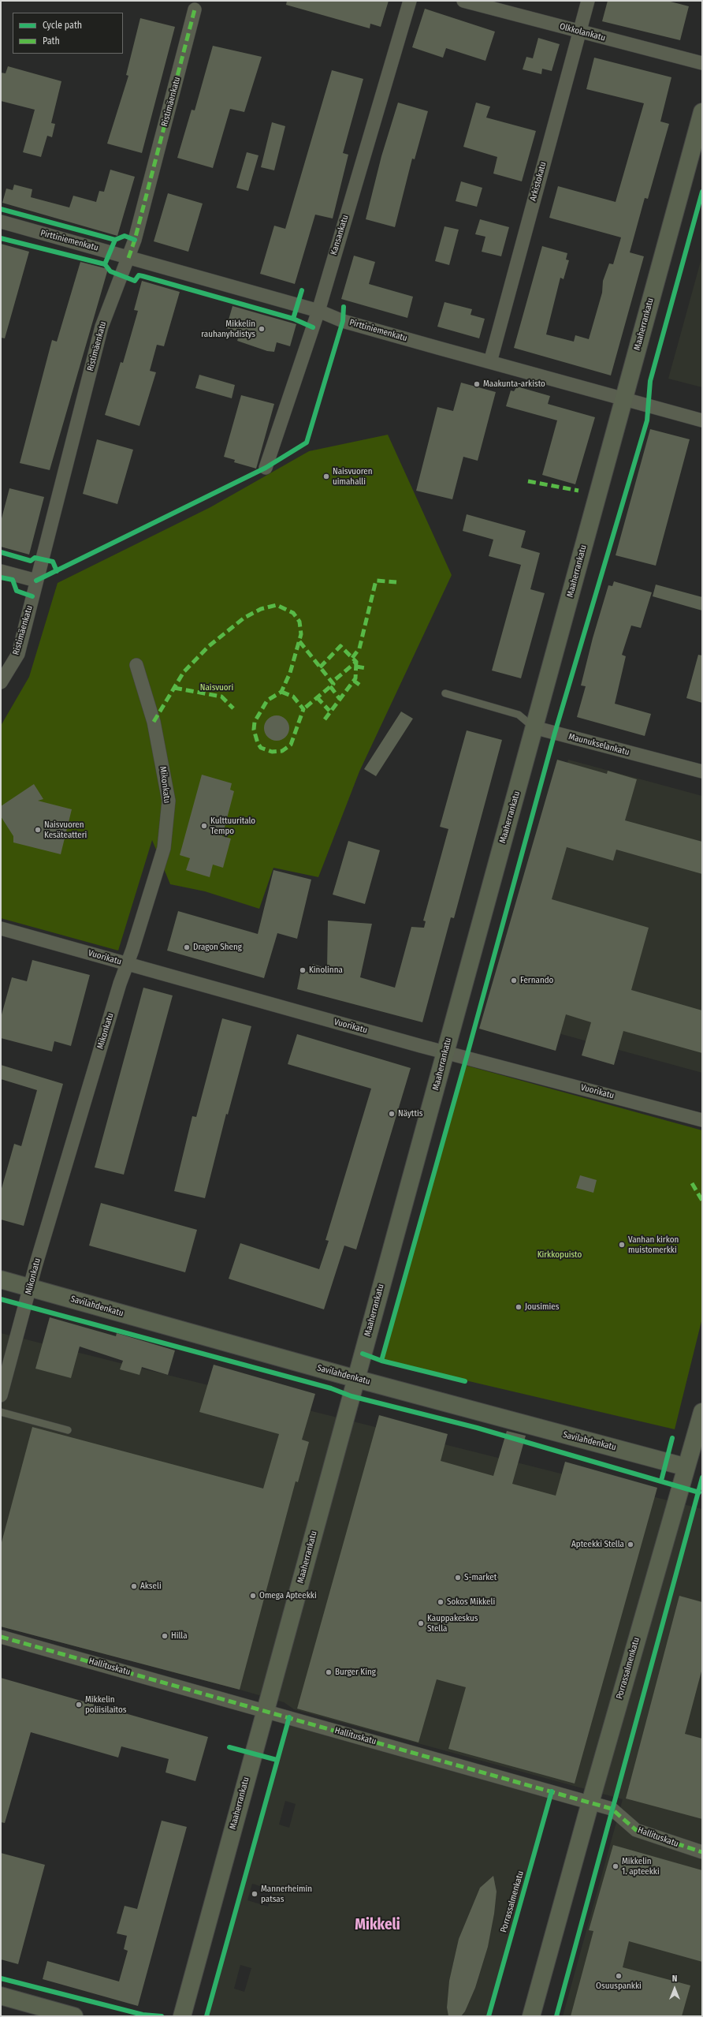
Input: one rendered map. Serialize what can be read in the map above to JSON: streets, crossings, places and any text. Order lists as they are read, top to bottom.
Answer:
{
  "streets": {
    "main road": ["Maaherrankatu", "Savilahdenkatu", "Porrassalmenkatu"],
    "street": [
      "Olkkolankatu",
      "Ristimäenkatu",
      "Arkistokatu",
      "Kansankatu",
      "Pirttiniemenkatu",
      "Maunukselankatu",
      "Mikonkatu",
      "Vuorikatu",
      "Hallituskatu"
    ]
  },
  "crossings": [
    ["Olkkolankatu", "Arkistokatu"],
    ["Ristimäenkatu", "Pirttiniemenkatu"],
    ["Arkistokatu", "Pirttiniemenkatu"],
    ["Kansankatu", "Pirttiniemenkatu"],
    ["Pirttiniemenkatu", "Maaherrankatu"],
    ["Maaherrankatu", "Maunukselankatu"],
    ["Maaherrankatu", "Vuorikatu"],
    ["Maaherrankatu", "Savilahdenkatu"],
    ["Maaherrankatu", "Hallituskatu"],
    ["Mikonkatu", "Vuorikatu"],
    ["Mikonkatu", "Savilahdenkatu"],
    ["Savilahdenkatu", "Porrassalmenkatu"],
    ["Hallituskatu", "Porrassalmenkatu"]
  ],
  "districts": ["Mikkeli"],
  "parks": ["Naisvuori", "Kirkkopuisto"],
  "places": [
    "Mikkelin rauhanyhdistys",
    "Maakunta-arkisto",
    "Naisvuoren uimahalli",
    "Kulttuuritalo Tempo",
    "Naisvuoren Kesäteatteri",
    "Dragon Sheng",
    "Kinolinna",
    "Fernando",
    "Näyttis",
    "Vanhan kirkon muistomerkki",
    "Jousimies",
    "Apteekki Stella",
    "S-market",
    "Akseli",
    "Omega Apteekki",
    "Sokos Mikkeli",
    "Kauppakeskus Stella",
    "Hilla",
    "Burger King",
    "Mikkelin poliisilaitos",
    "Mikkelin 1. apteekki",
    "Mannerheimin patsas",
    "Osuuspankki"
  ],
  "legend": ["Cycle path", "Path"],
  "north": "top"
}
